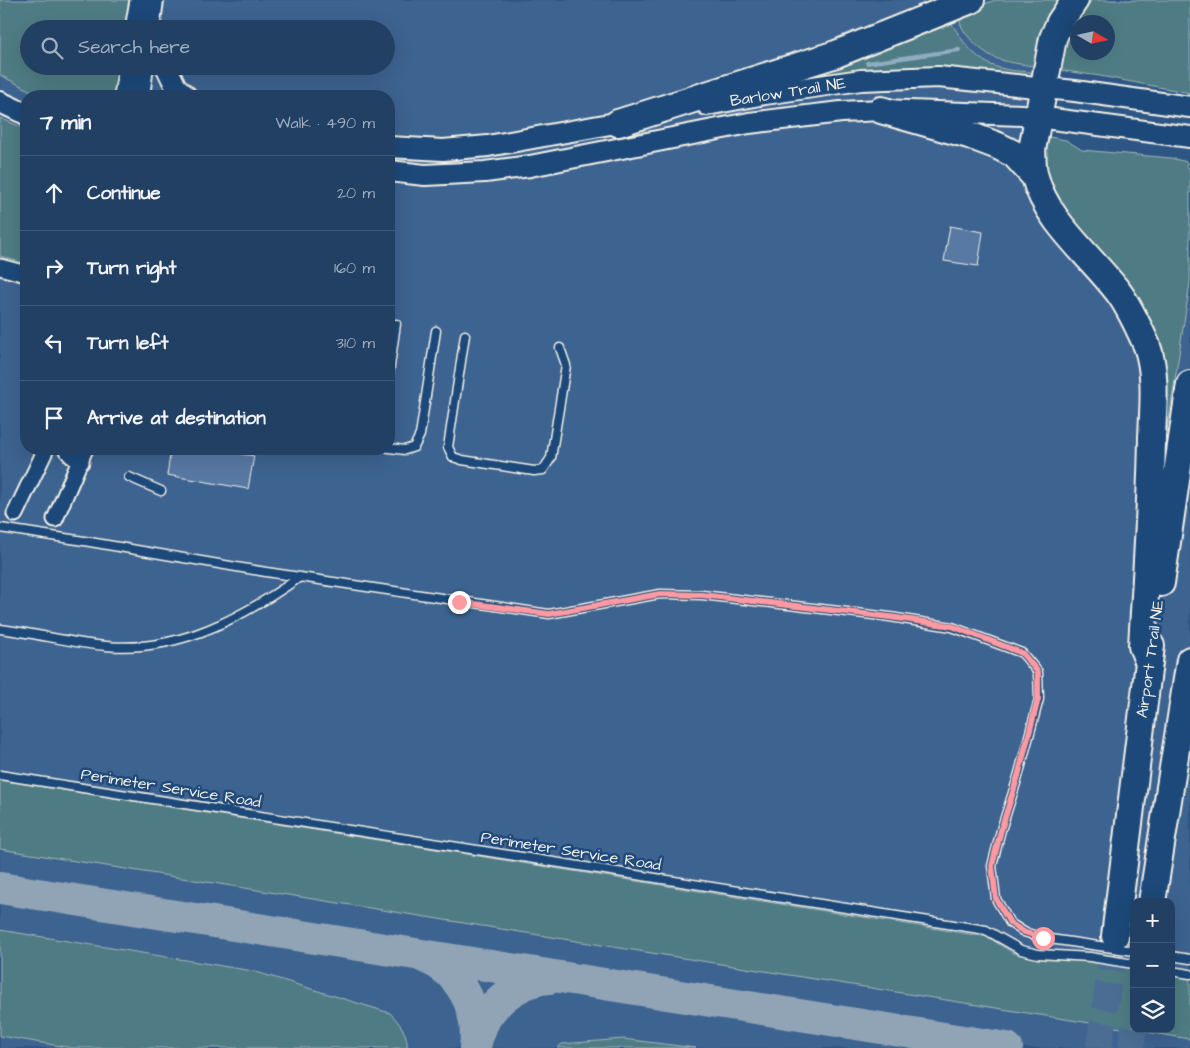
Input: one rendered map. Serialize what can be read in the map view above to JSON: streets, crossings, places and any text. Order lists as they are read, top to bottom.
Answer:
{
  "streets": {
    "highway": ["Airport Trail NE"],
    "main road": ["Barlow Trail NE"],
    "lane": ["Perimeter Service Road"]
  },
  "north": "right",
  "page": {
    "search": "Search here",
    "heading": ["7 min", "Walk · 490 m"],
    "list": [
      ["Continue", "20 m"],
      ["Turn right", "160 m"],
      ["Turn left", "310 m"],
      "Arrive at destination"
    ],
    "map_buttons": ["+", "−"]
  }
}
